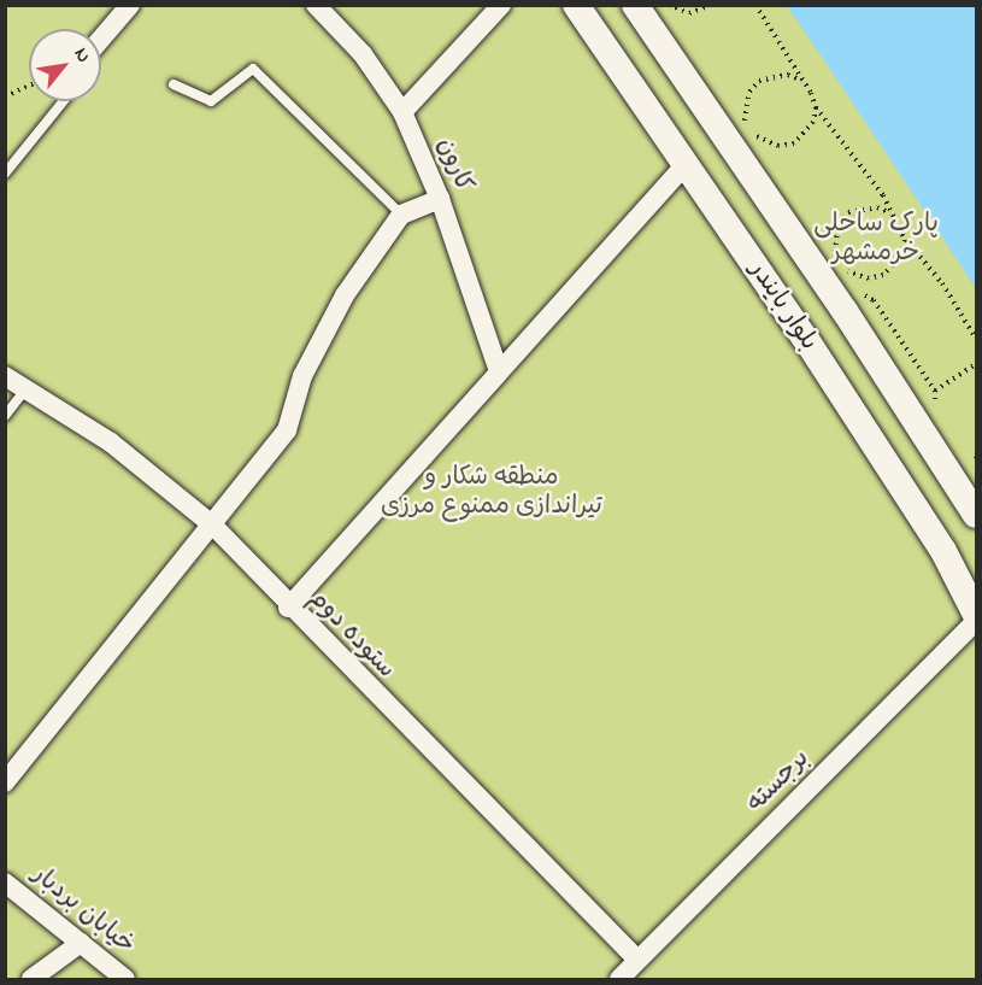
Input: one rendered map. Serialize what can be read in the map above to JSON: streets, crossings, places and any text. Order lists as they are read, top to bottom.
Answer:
{
  "streets": {
    "street": [
      "کارون",
      "بلوار بایندر",
      "ستوده دوم",
      "برجسته",
      "خیابان بردبار"
    ]
  },
  "crossings": [
    ["ستوده دوم", "برجسته"]
  ],
  "parks": ["پارک ساحلی خرمشهر", "منطقه شکار و تیراندازی ممنوع مرزی"],
  "north": "top right"
}
